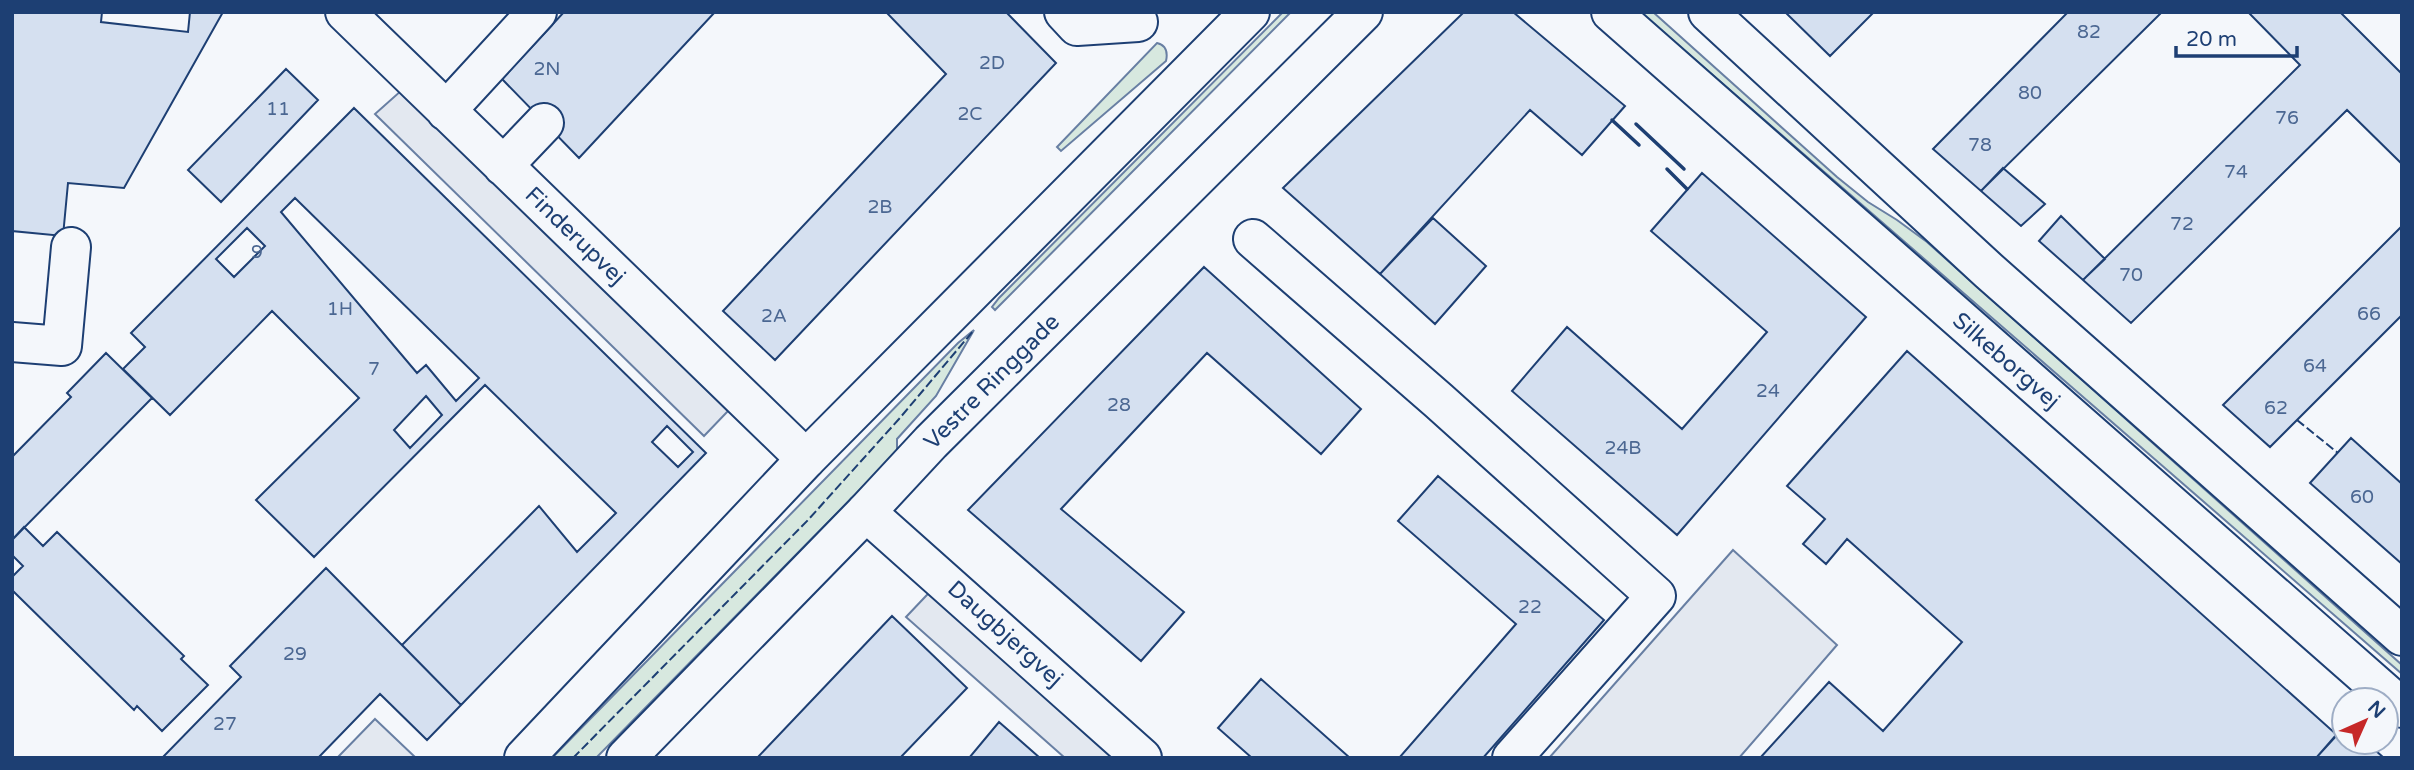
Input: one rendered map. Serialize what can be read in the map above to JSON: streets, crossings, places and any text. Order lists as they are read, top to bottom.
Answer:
{
  "streets": {
    "street": [
      "Finderupvej",
      "Silkeborgvej",
      "Vestre Ringgade",
      "Daugbjergvej"
    ]
  },
  "crossings": [
    ["Vestre Ringgade", "Daugbjergvej"]
  ],
  "house_numbers": [
    "82",
    "2D",
    "2N",
    "80",
    "11",
    "2C",
    "76",
    "78",
    "74",
    "2B",
    "72",
    "9",
    "70",
    "1H",
    "66",
    "2A",
    "64",
    "7",
    "24",
    "28",
    "62",
    "24B",
    "60",
    "22",
    "29",
    "27"
  ],
  "scale_bar": "20 m",
  "north": "top right"
}
